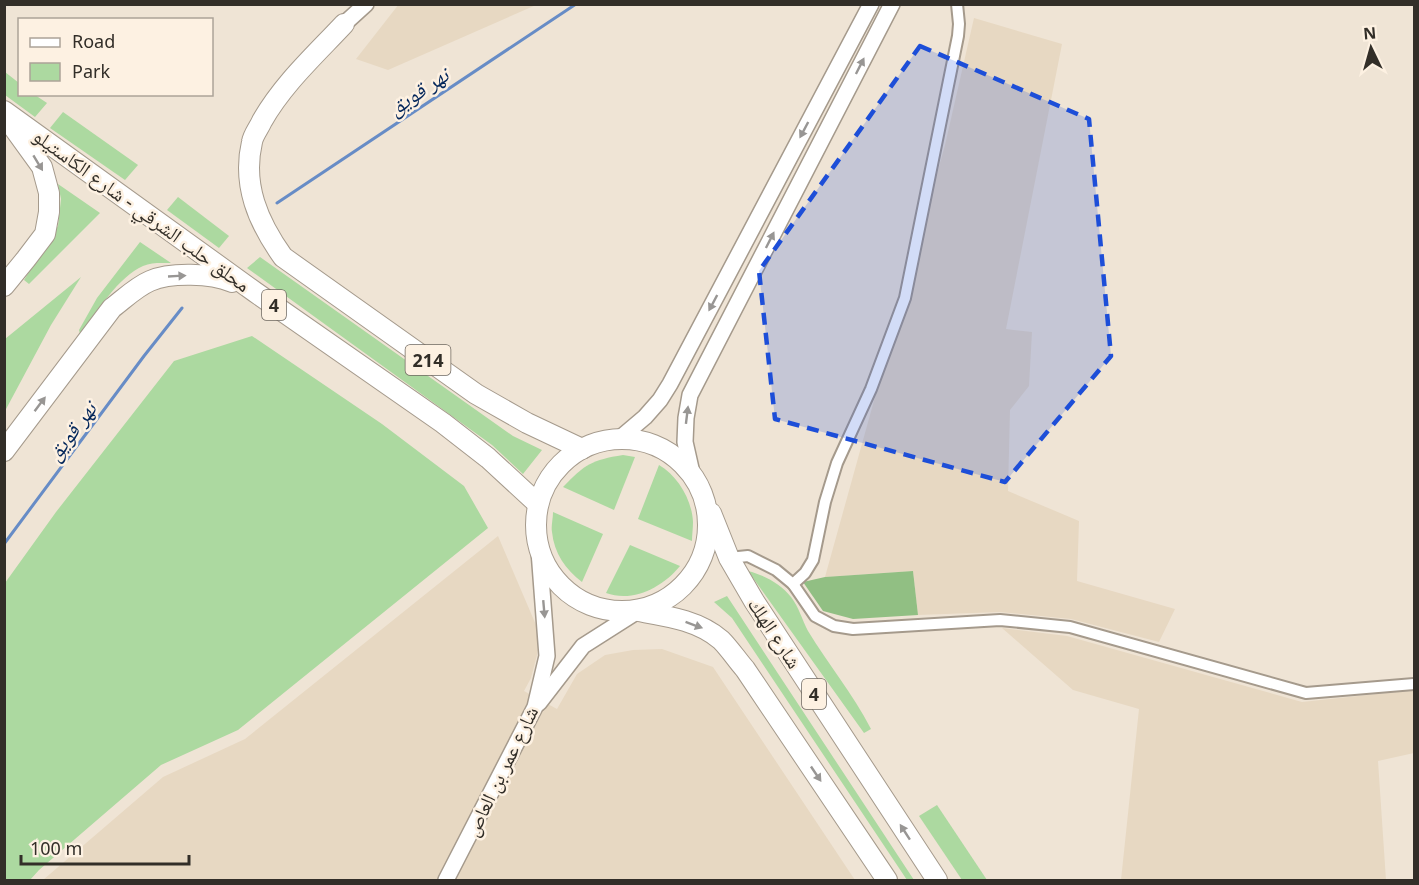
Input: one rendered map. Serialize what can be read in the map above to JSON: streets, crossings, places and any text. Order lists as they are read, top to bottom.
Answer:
{
  "streets": {
    "highway": [
      "محلق حلب الشرقي - شارع الكاستيلو",
      "4",
      "214",
      "شارع الهلك"
    ],
    "main road": ["شارع عمر بن العاص"]
  },
  "crossings": [
    ["محلق حلب الشرقي - شارع الكاستيلو", "4"],
    ["محلق حلب الشرقي - شارع الكاستيلو", "214"],
    ["محلق حلب الشرقي - شارع الكاستيلو", "شارع الهلك"],
    ["محلق حلب الشرقي - شارع الكاستيلو", "شارع عمر بن العاص"],
    ["4", "214"],
    ["4", "شارع الهلك"],
    ["4", "شارع عمر بن العاص"],
    ["214", "شارع الهلك"],
    ["214", "شارع عمر بن العاص"],
    ["شارع الهلك", "شارع عمر بن العاص"]
  ],
  "one_way": ["شارع عمر بن العاص"],
  "water": ["نهر قويق"],
  "legend": ["Road", "Park"],
  "scale_bar": "100 m",
  "north": "top"
}
